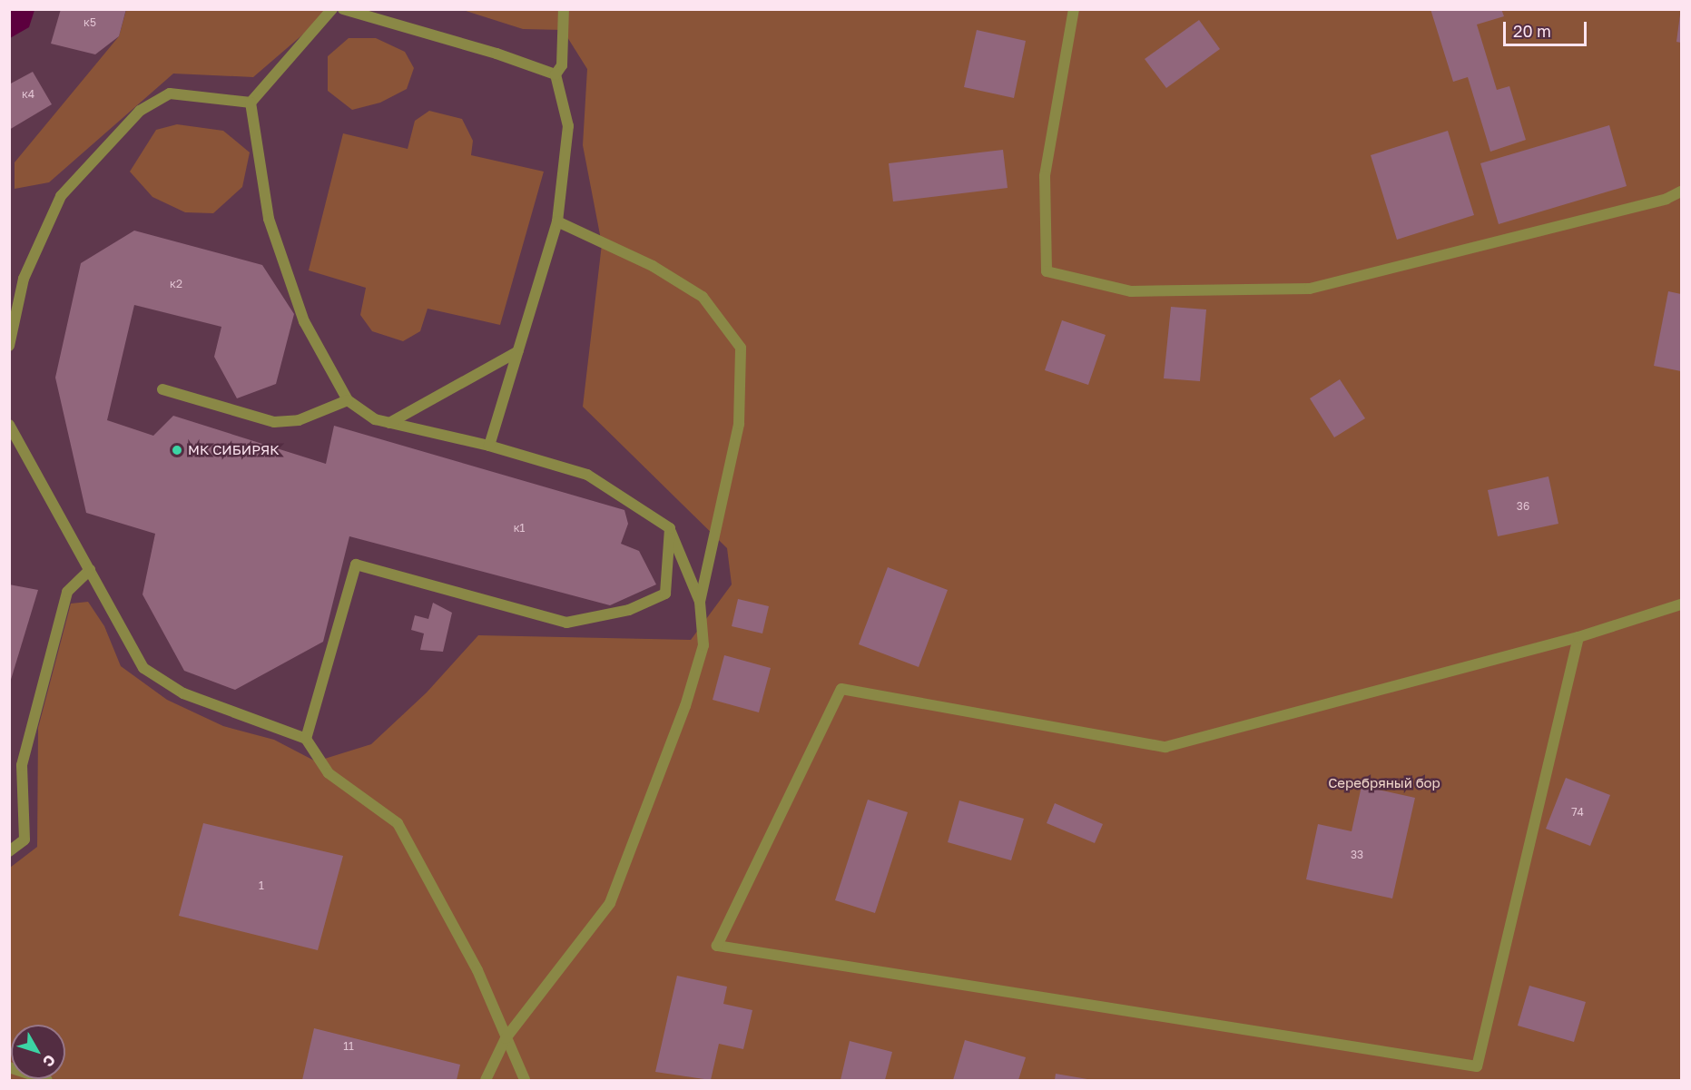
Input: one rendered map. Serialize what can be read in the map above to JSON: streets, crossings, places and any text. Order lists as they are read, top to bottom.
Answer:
{
  "parks": ["Серебряный бор"],
  "places": ["МК СИБИРЯК"],
  "house_numbers": [
    "к5",
    "к4",
    "к2",
    "36",
    "к1",
    "74",
    "33",
    "1",
    "11"
  ],
  "scale_bar": "20 m",
  "north": "bottom right"
}
